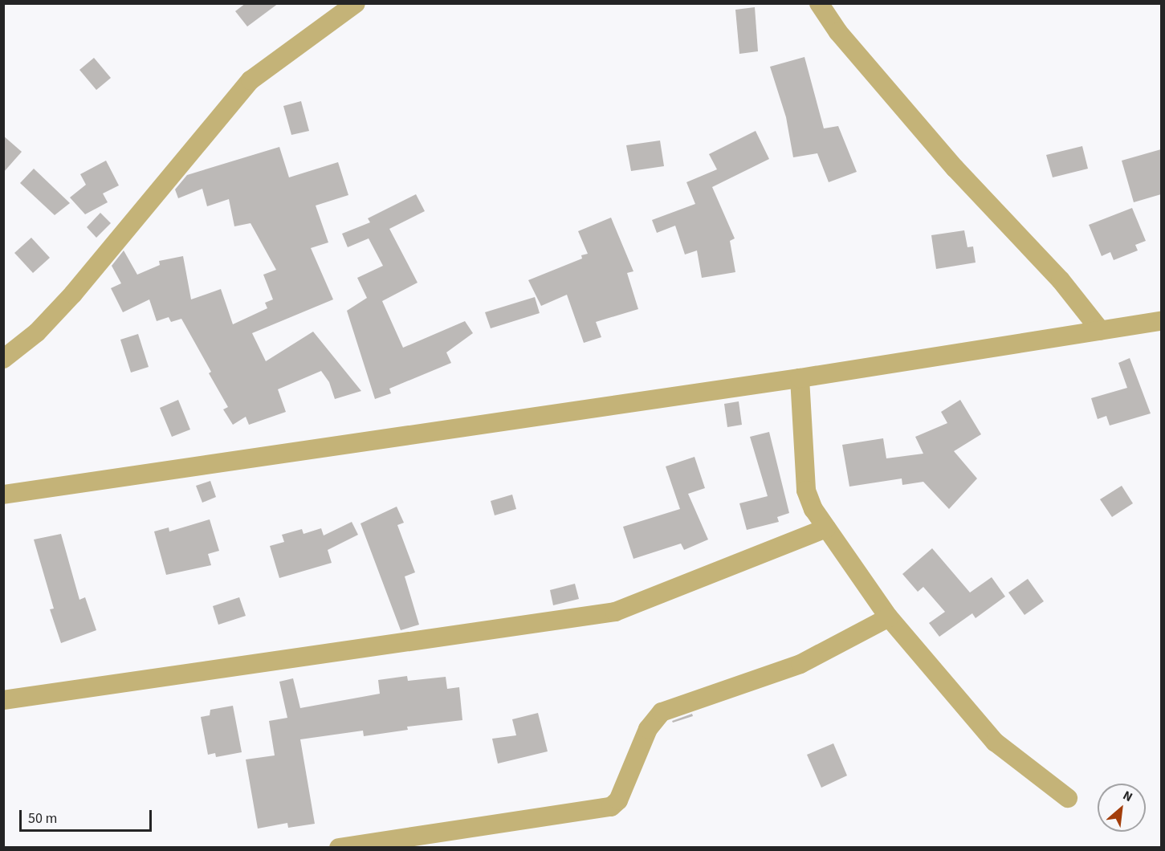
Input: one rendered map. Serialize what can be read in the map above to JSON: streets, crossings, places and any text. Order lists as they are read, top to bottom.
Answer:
{
  "scale_bar": "50 m",
  "north": "top right"
}
